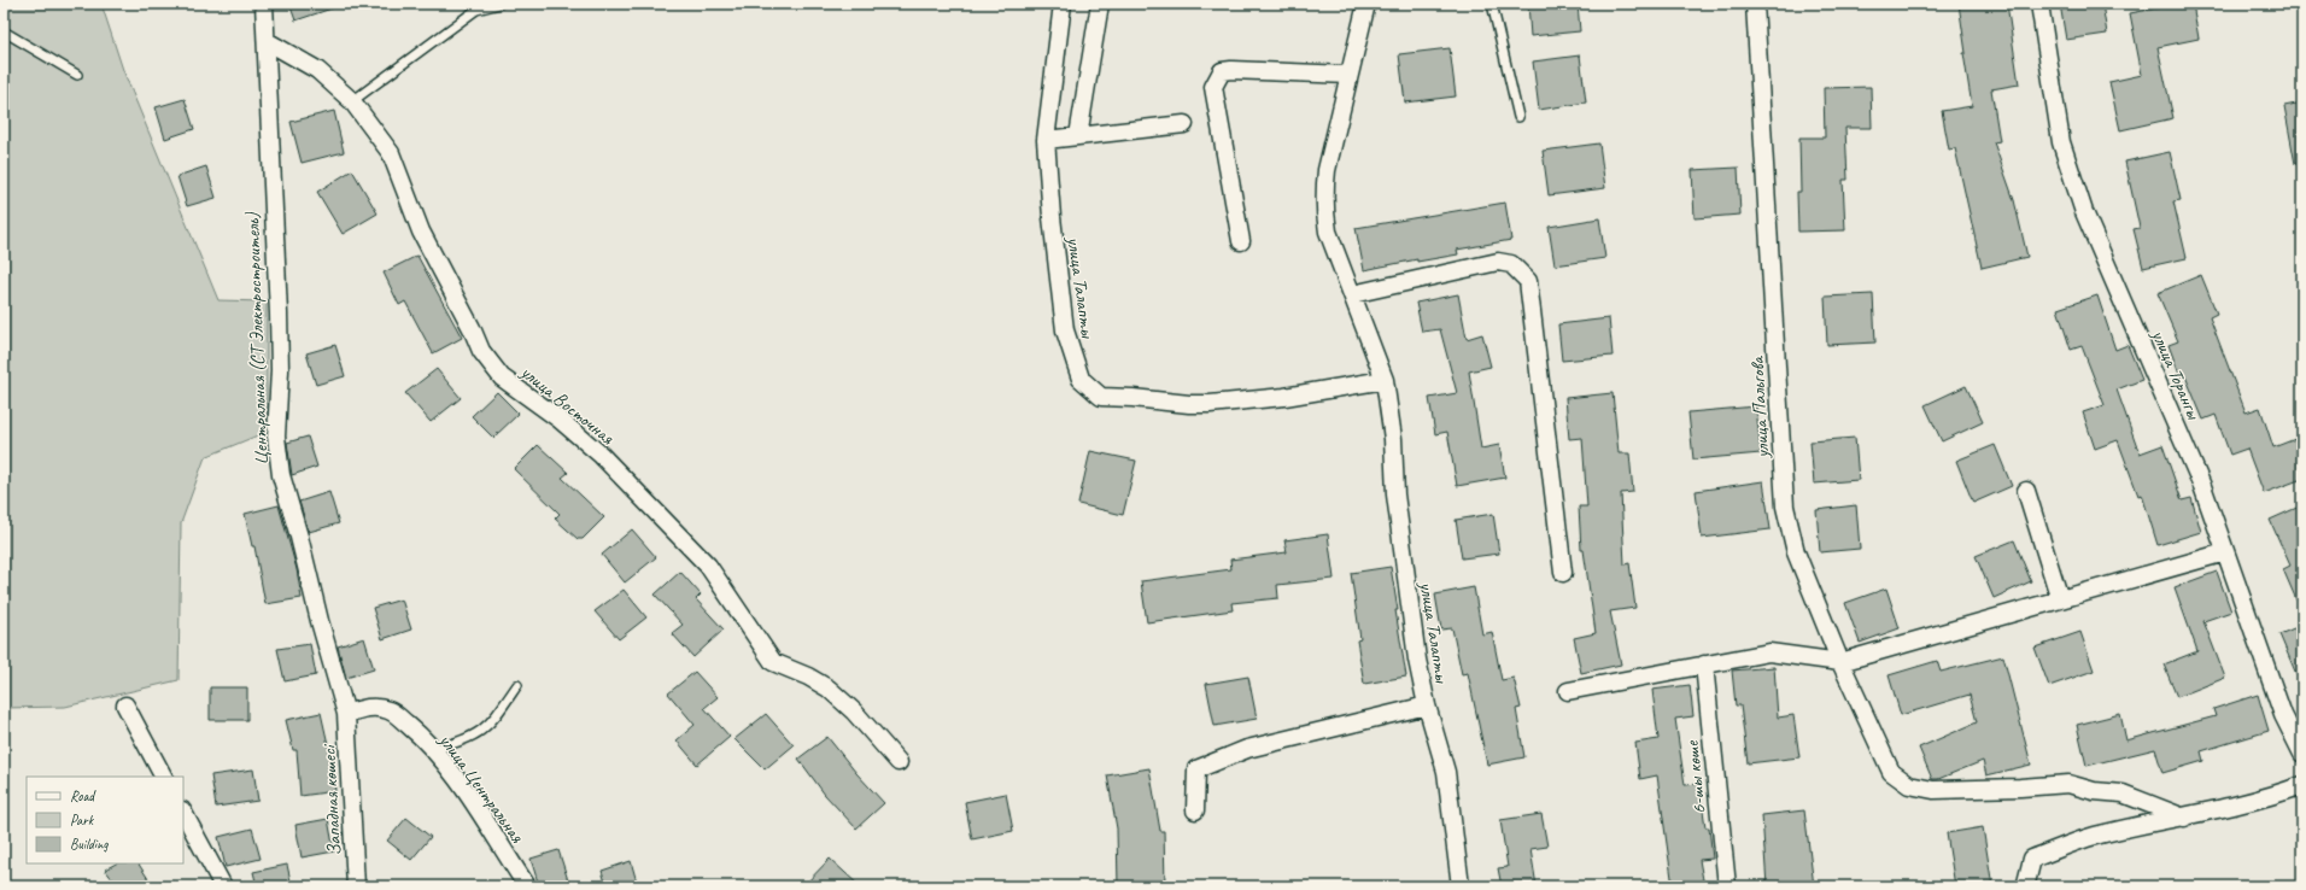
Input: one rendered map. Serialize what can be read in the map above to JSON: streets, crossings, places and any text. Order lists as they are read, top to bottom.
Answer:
{
  "streets": {
    "street": [
      "улица Талапты",
      "Центральная (СТ Электростроитель)",
      "улица Торангы",
      "улица Восточная",
      "улица Пальгова",
      "6-шы көше",
      "улица Центральная",
      "Западная көшесі"
    ]
  },
  "crossings": [
    ["Центральная (СТ Электростроитель)", "улица Восточная"],
    ["Центральная (СТ Электростроитель)", "улица Центральная"],
    ["Центральная (СТ Электростроитель)", "Западная көшесі"],
    ["улица Центральная", "Западная көшесі"]
  ],
  "legend": ["Road", "Park", "Building"]
}
